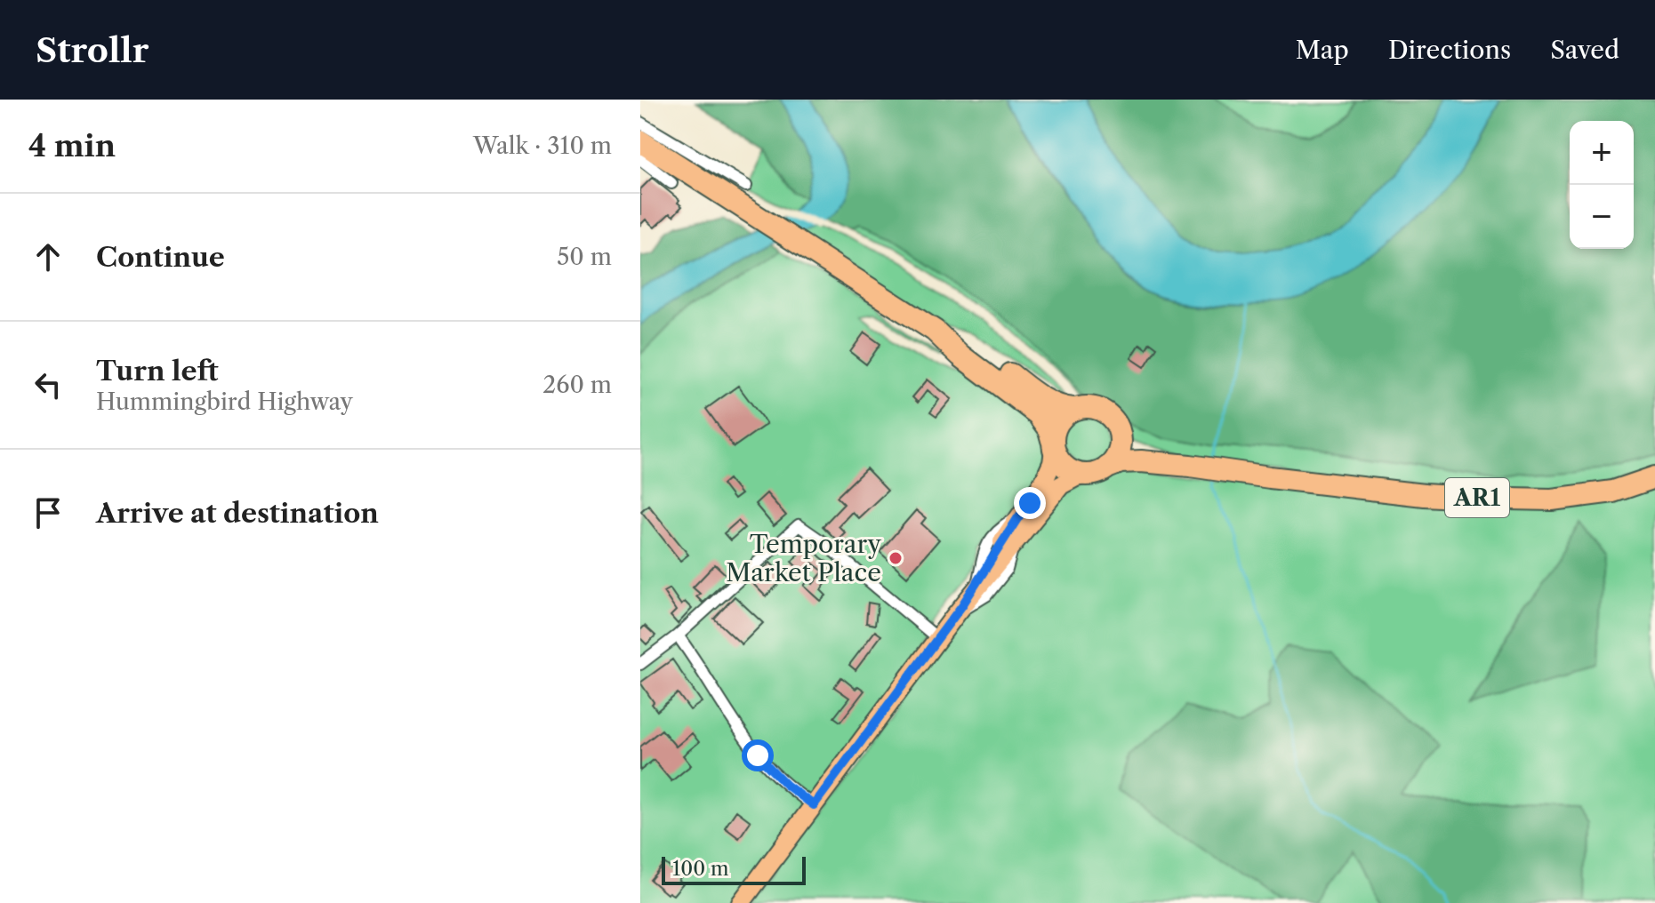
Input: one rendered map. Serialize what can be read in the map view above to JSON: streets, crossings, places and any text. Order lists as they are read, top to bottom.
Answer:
{
  "streets": {
    "highway": ["AR1"]
  },
  "places": ["Temporary Market Place"],
  "scale_bar": "100 m",
  "page": {
    "header": "Strollr",
    "nav": ["Map", "Directions", "Saved"],
    "heading": ["4 min", "Walk · 310 m"],
    "map_buttons": ["+", "−"],
    "list": [
      ["Continue", "50 m"],
      ["Turn left", "Hummingbird Highway", "260 m"],
      "Arrive at destination"
    ],
    "scale": "100 m"
  }
}
